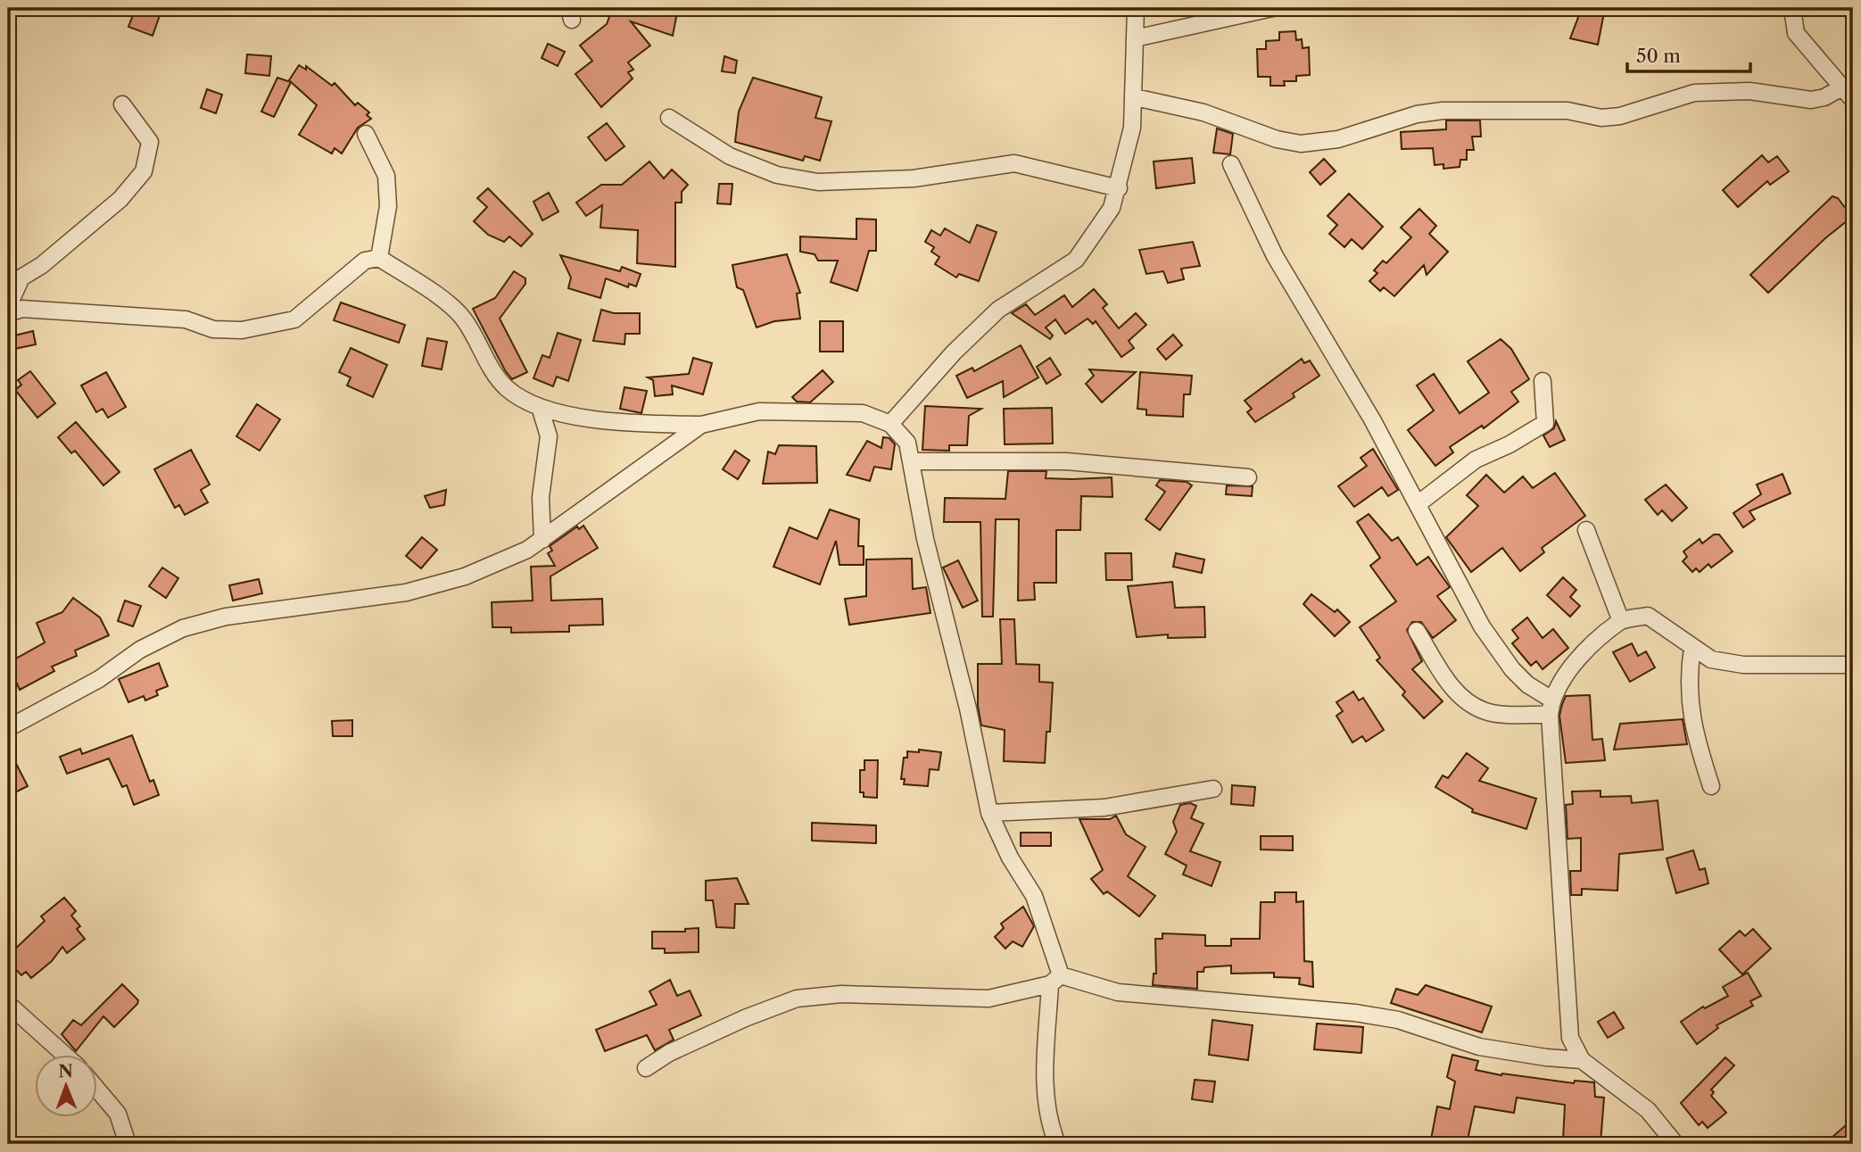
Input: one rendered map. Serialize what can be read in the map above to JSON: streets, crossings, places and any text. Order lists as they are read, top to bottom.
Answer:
{
  "scale_bar": "50 m",
  "north": "top"
}
